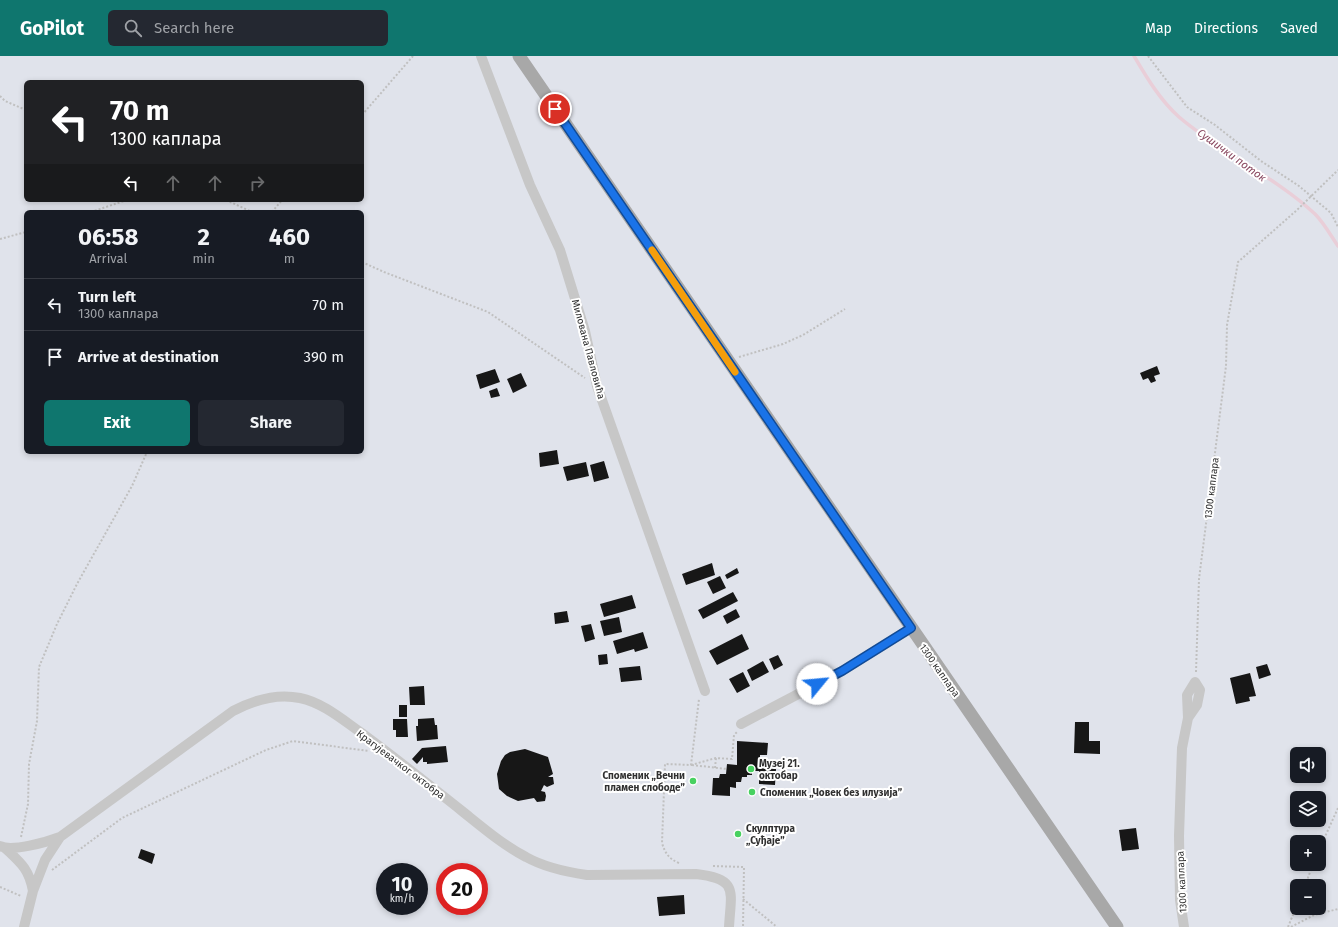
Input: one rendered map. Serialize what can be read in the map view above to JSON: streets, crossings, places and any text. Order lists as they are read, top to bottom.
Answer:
{
  "streets": {
    "main road": ["1300 каплара"],
    "street": ["Милована Павловића", "Крагујевачког октобра"]
  },
  "water": ["Сушички поток"],
  "places": [
    "Музеј 21. октобар",
    "Споменик „Вечни пламен слободе”",
    "Споменик „Човек без илузија”",
    "Скулптура „Суђаје”"
  ],
  "page": {
    "header": "GoPilot",
    "search": "Search here",
    "nav": ["Map", "Directions", "Saved"],
    "turn": ["70 m", "1300 каплара"],
    "eta": [
      "06:58",
      "Arrival",
      "2",
      "min",
      "460",
      "m"
    ],
    "list": [
      {
        "name": "Turn left",
        "note": "1300 каплара",
        "value": "70 m"
      },
      {
        "name": "Arrive at destination",
        "value": "390 m"
      }
    ],
    "buttons": ["Exit", "Share"],
    "map_buttons": ["+", "−"],
    "speed": "10 km/h",
    "limit": "20"
  }
}
